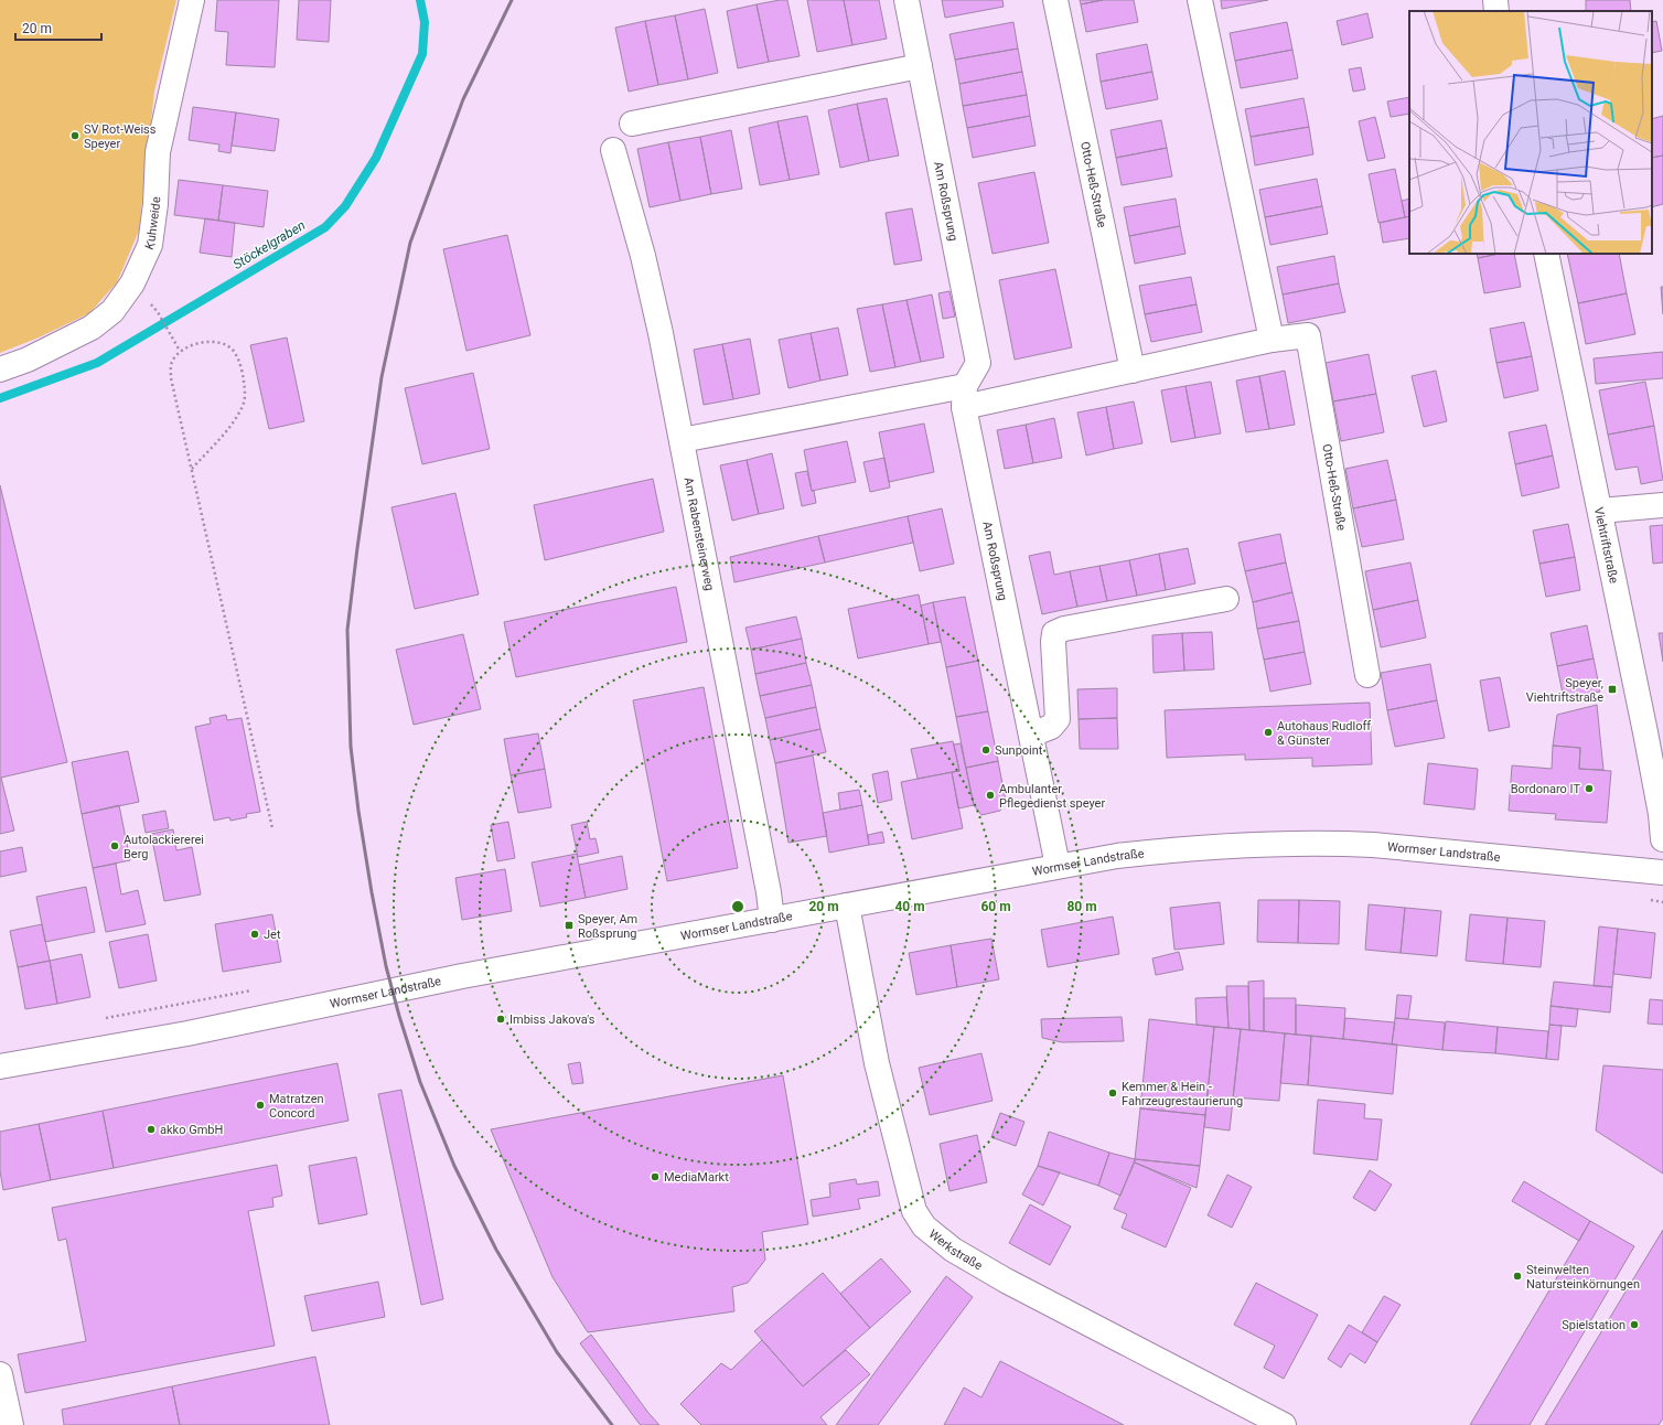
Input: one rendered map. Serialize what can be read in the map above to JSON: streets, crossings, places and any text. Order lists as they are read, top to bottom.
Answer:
{
  "streets": {
    "street": [
      "Otto-Heß-Straße",
      "Am Roßsprung",
      "Kuhweide",
      "Am Rabensteinerweg",
      "Viehtriftstraße",
      "Wormser Landstraße",
      "Werkstraße"
    ]
  },
  "crossings": [
    ["Otto-Heß-Straße", "Am Roßsprung"],
    ["Am Roßsprung", "Wormser Landstraße"],
    ["Am Rabensteinerweg", "Wormser Landstraße"],
    ["Wormser Landstraße", "Werkstraße"]
  ],
  "water": ["Stöckelgraben"],
  "places": {
    "other": [
      "SV Rot-Weiss Speyer",
      "Autohaus Rudloff & Günster",
      "Sunpoint",
      "Bordonaro IT",
      "Ambulanter Pflegedienst speyer",
      "Autolackiererei Berg",
      "Jet",
      "Imbiss Jakova's",
      "Kemmer & Hein - Fahrzeugrestaurierung",
      "Matratzen Concord",
      "akko GmbH",
      "MediaMarkt",
      "Steinwelten Natursteinkörnungen",
      "Spielstation"
    ],
    "transit": ["Speyer, Viehtriftstraße", "Speyer, Am Roßsprung"]
  },
  "scale_bar": "20 m",
  "rings": [
    "20 m",
    "40 m",
    "60 m",
    "80 m"
  ]
}
